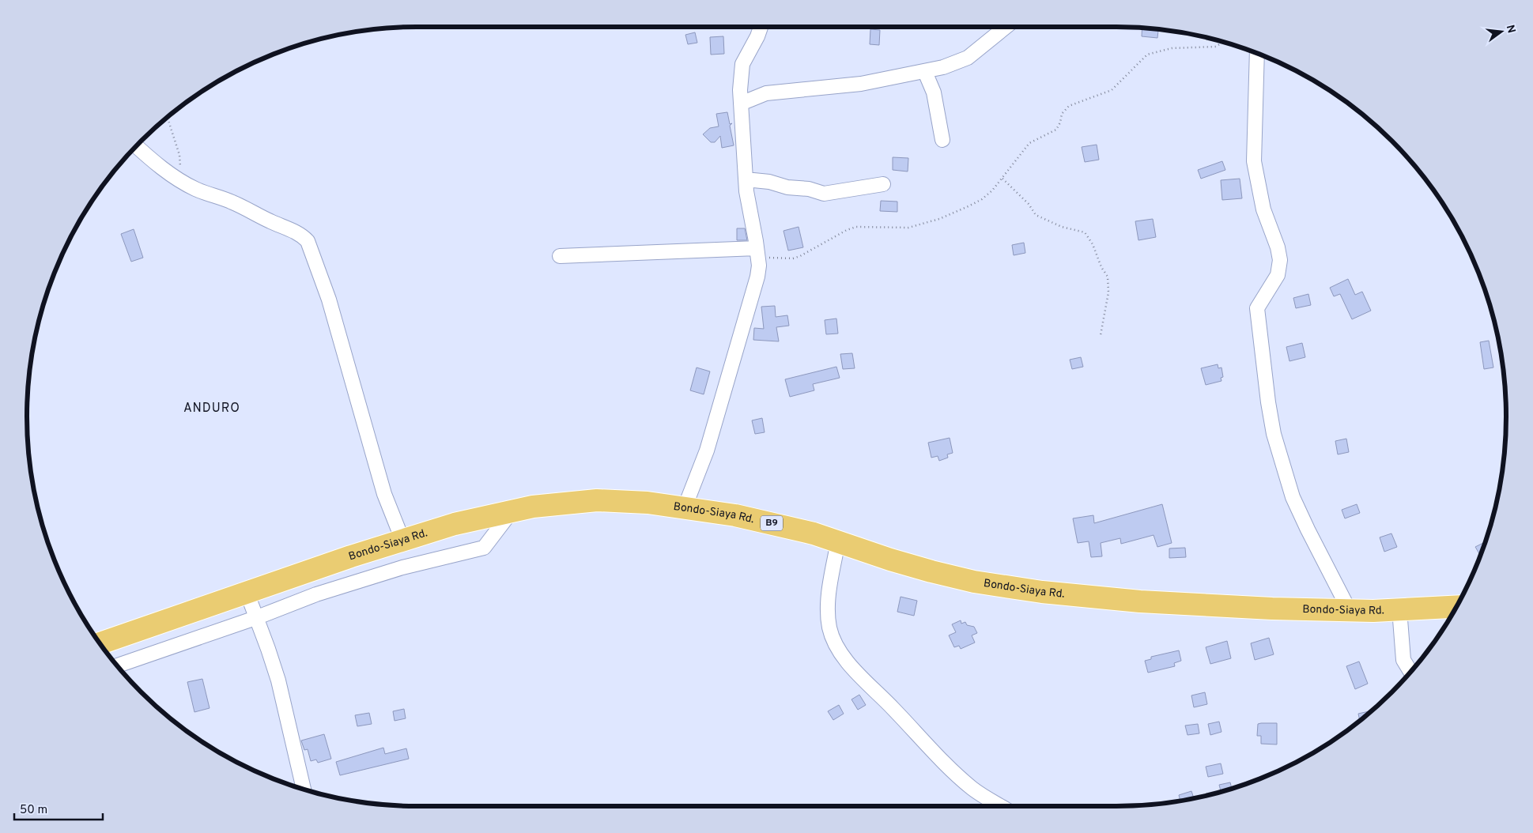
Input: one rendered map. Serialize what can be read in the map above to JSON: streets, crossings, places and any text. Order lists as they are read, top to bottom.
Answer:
{
  "streets": {
    "highway": ["Bondo-Siaya Rd.", "B9"]
  },
  "districts": ["ANDURO"],
  "scale_bar": "50 m",
  "north": "right"
}
